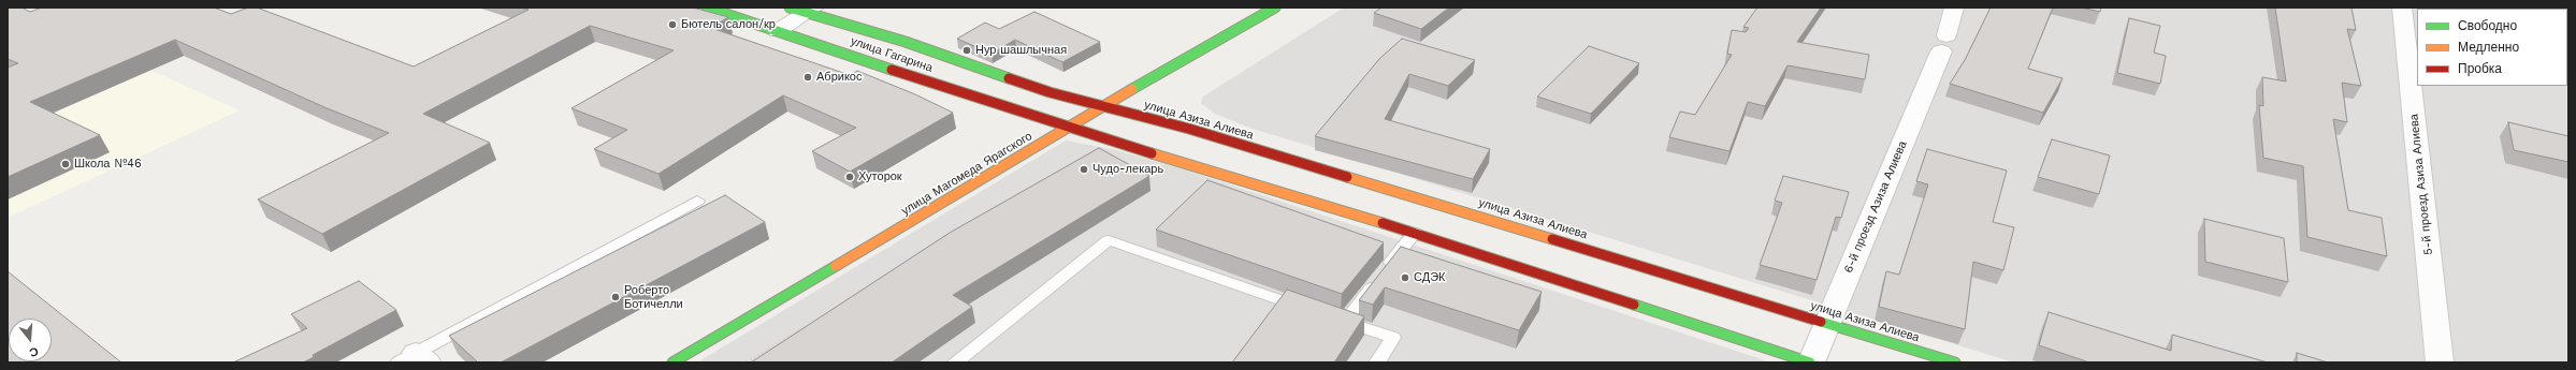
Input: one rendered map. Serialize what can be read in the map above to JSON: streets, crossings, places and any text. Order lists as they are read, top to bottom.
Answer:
{
  "streets": {
    "main road": ["улица Гагарина", "улица Азиза Алиева", "улица Магомеда Ярагского"],
    "street": ["5-й проезд Азиза Алиева", "6-й проезд Азиза Алиева"]
  },
  "crossings": [
    ["улица Гагарина", "улица Азиза Алиева"],
    ["улица Гагарина", "улица Магомеда Ярагского"],
    ["улица Азиза Алиева", "улица Магомеда Ярагского"],
    ["улица Азиза Алиева", "6-й проезд Азиза Алиева"]
  ],
  "places": [
    "Бютель салон/кр",
    "Нур шашлычная",
    "Абрикос",
    "Школа №46",
    "Чудо-лекарь",
    "Хуторок",
    "СДЭК",
    "Роберто Ботичелли"
  ],
  "legend": ["Свободно", "Медленно", "Пробка"],
  "north": "bottom"
}
